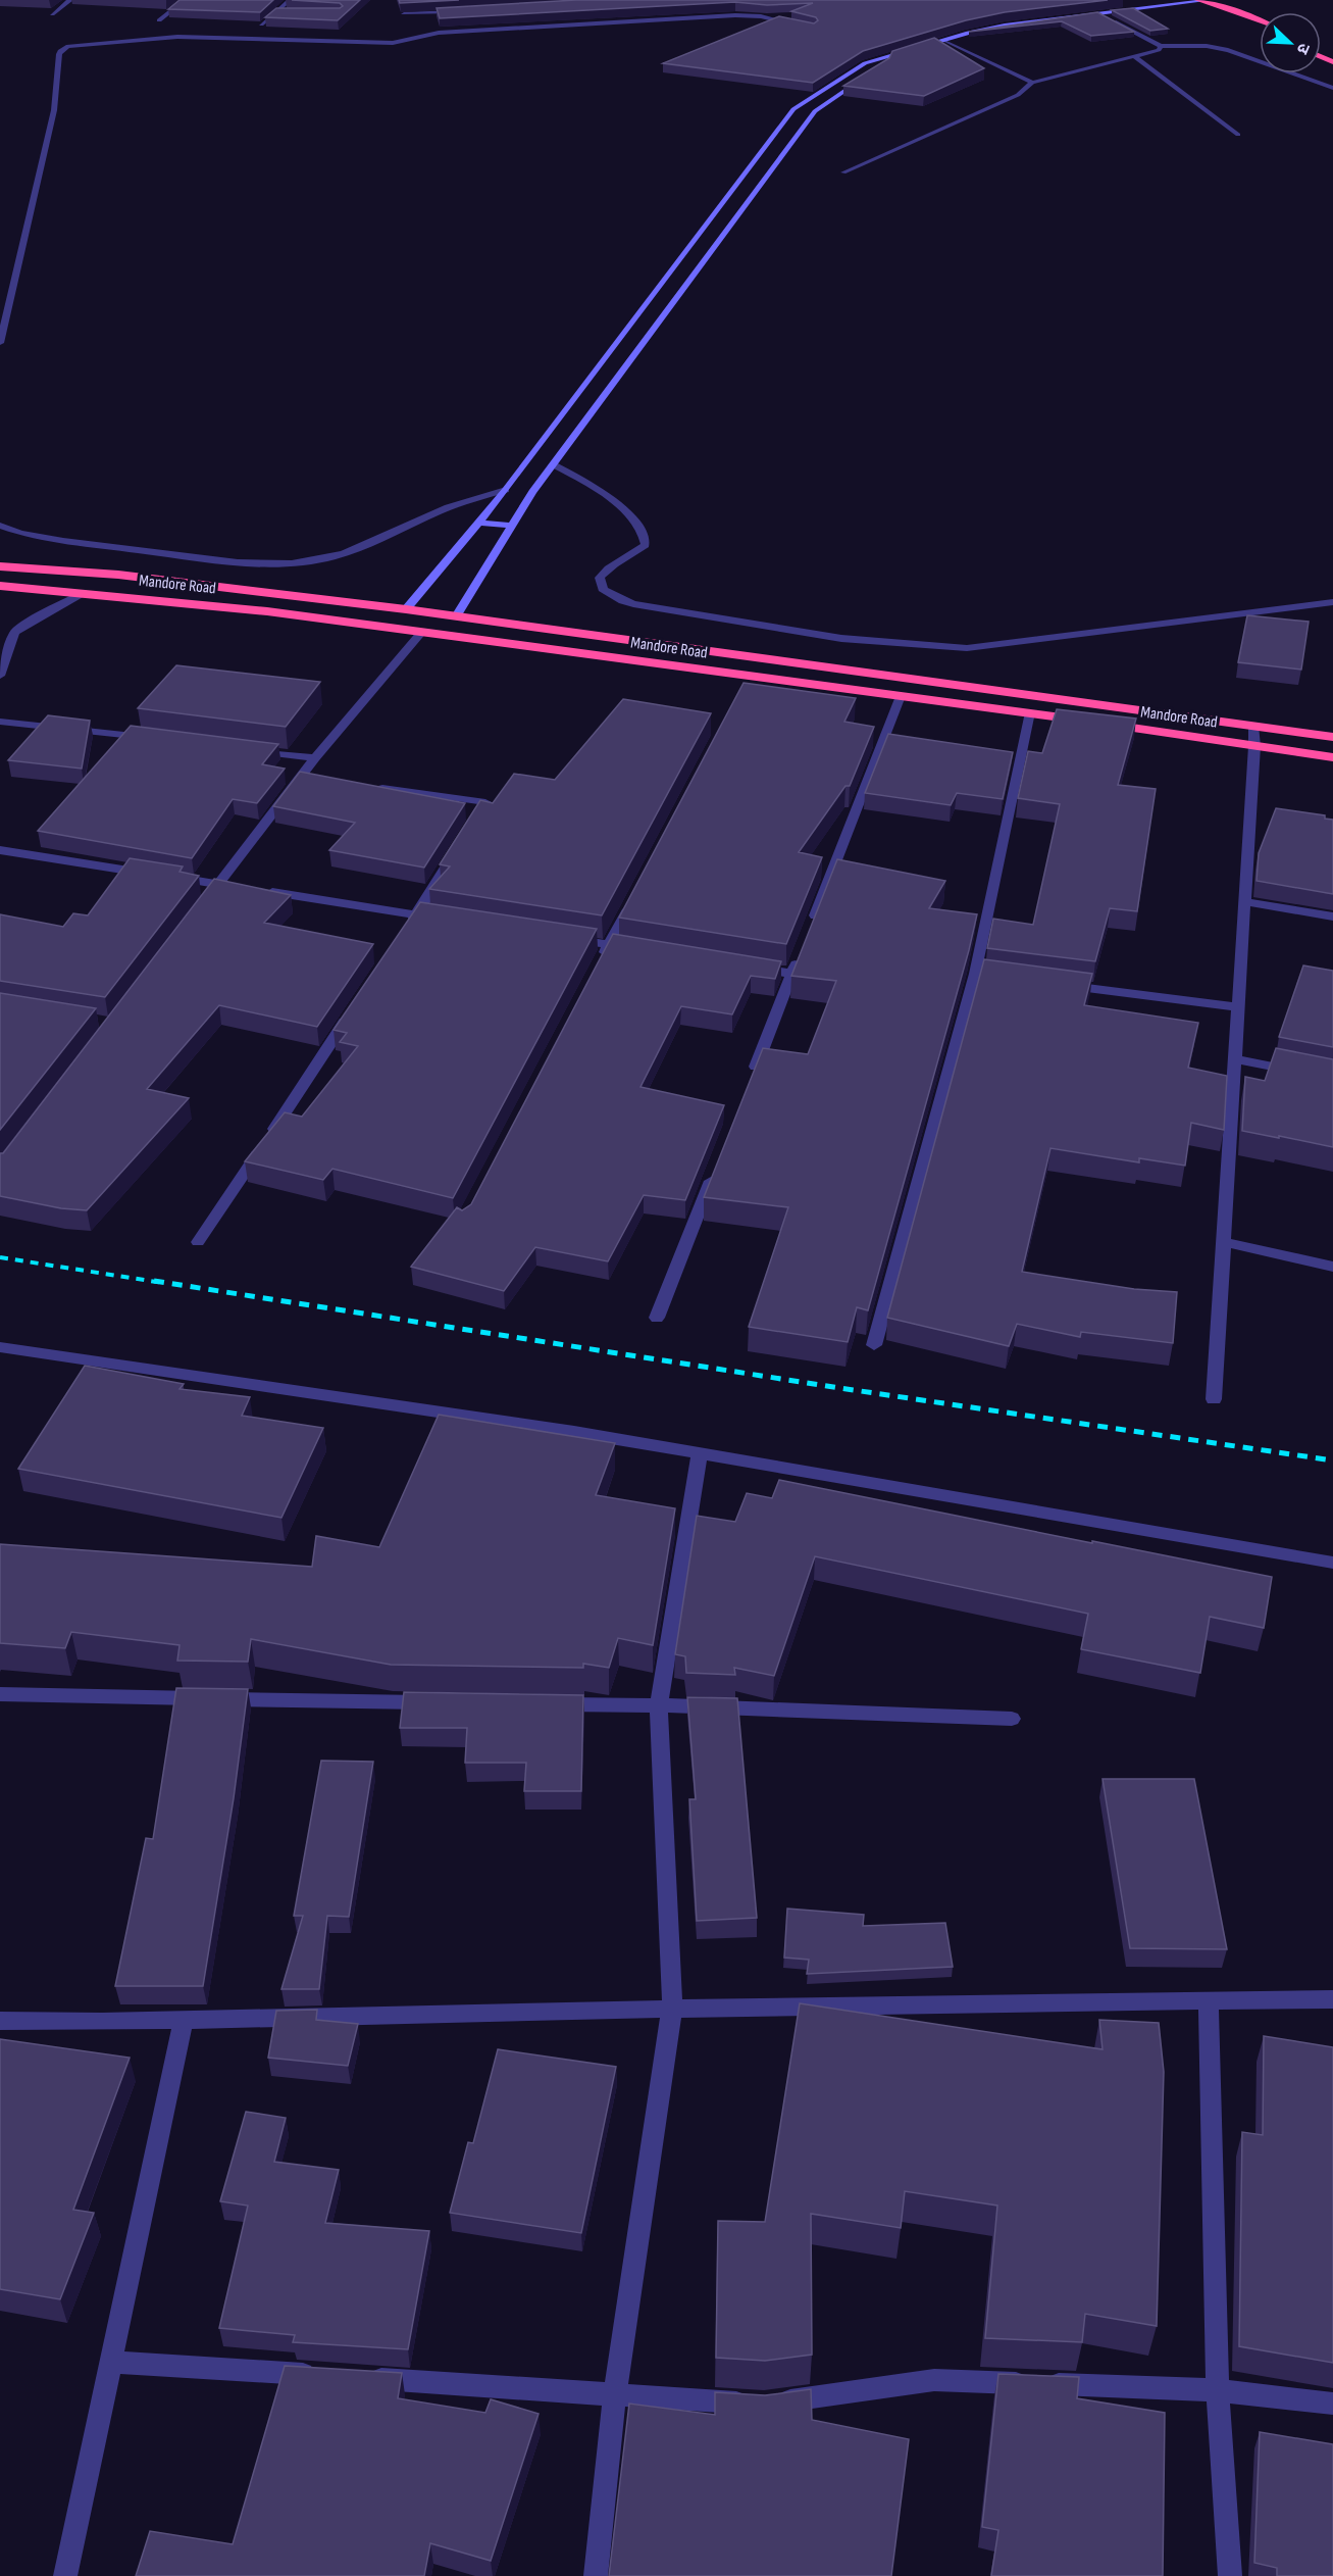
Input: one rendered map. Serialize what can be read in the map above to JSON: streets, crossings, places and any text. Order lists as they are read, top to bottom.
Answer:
{
  "streets": {
    "highway": ["Mandore Road"]
  },
  "north": "bottom right"
}
